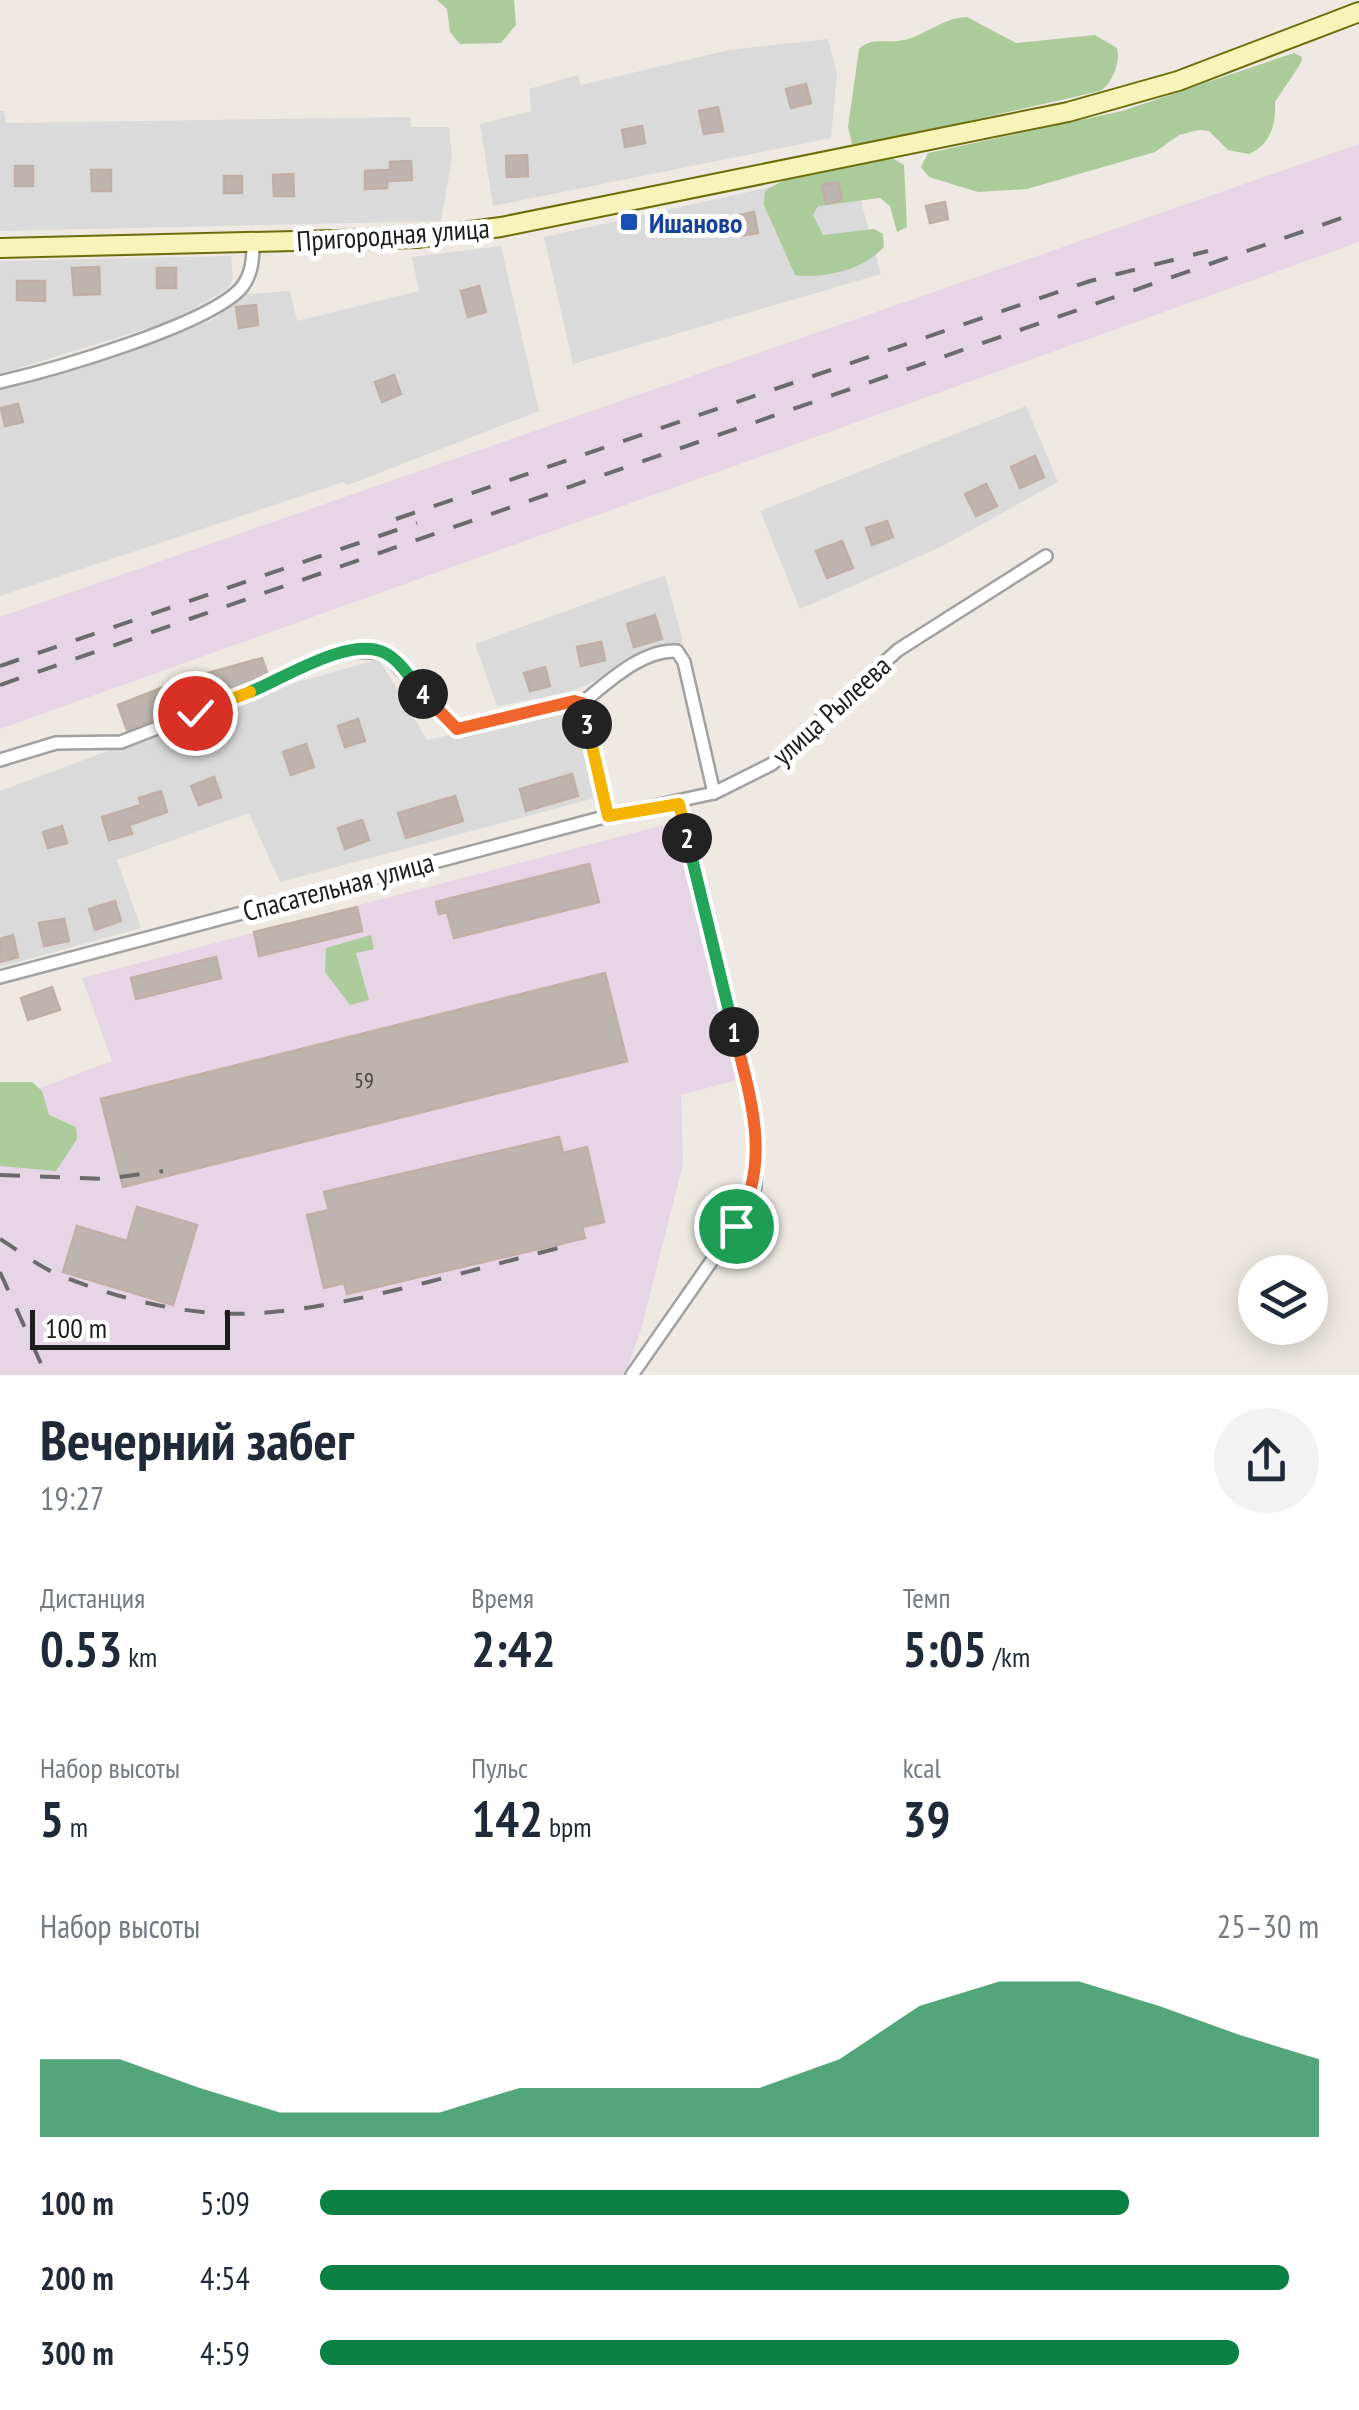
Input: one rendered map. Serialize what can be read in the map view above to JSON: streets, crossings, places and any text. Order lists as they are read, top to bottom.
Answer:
{
  "streets": {
    "main road": ["Пригородная улица"],
    "street": ["улица Рылеева", "Спасательная улица"]
  },
  "crossings": [
    ["улица Рылеева", "Спасательная улица"]
  ],
  "places": {
    "transit": ["Ишаново"]
  },
  "house_numbers": ["59"],
  "scale_bar": "100 m",
  "page": {
    "pins": [
      "4",
      "3",
      "2",
      "1"
    ],
    "scale": "100 m",
    "heading": ["Вечерний забег", "19:27"],
    "stats": [
      ["Дистанция", "0.53 km"],
      ["Время", "2:42"],
      ["Темп", "5:05 /km"],
      ["Набор высоты", "5 m"],
      ["Пульс", "142 bpm"],
      ["kcal", "39"]
    ],
    "chart": ["Набор высоты", "25–30 m"],
    "list": [
      {
        "name": "100 m",
        "note": "5:09"
      },
      {
        "name": "200 m",
        "note": "4:54"
      },
      {
        "name": "300 m",
        "note": "4:59"
      }
    ]
  }
}
